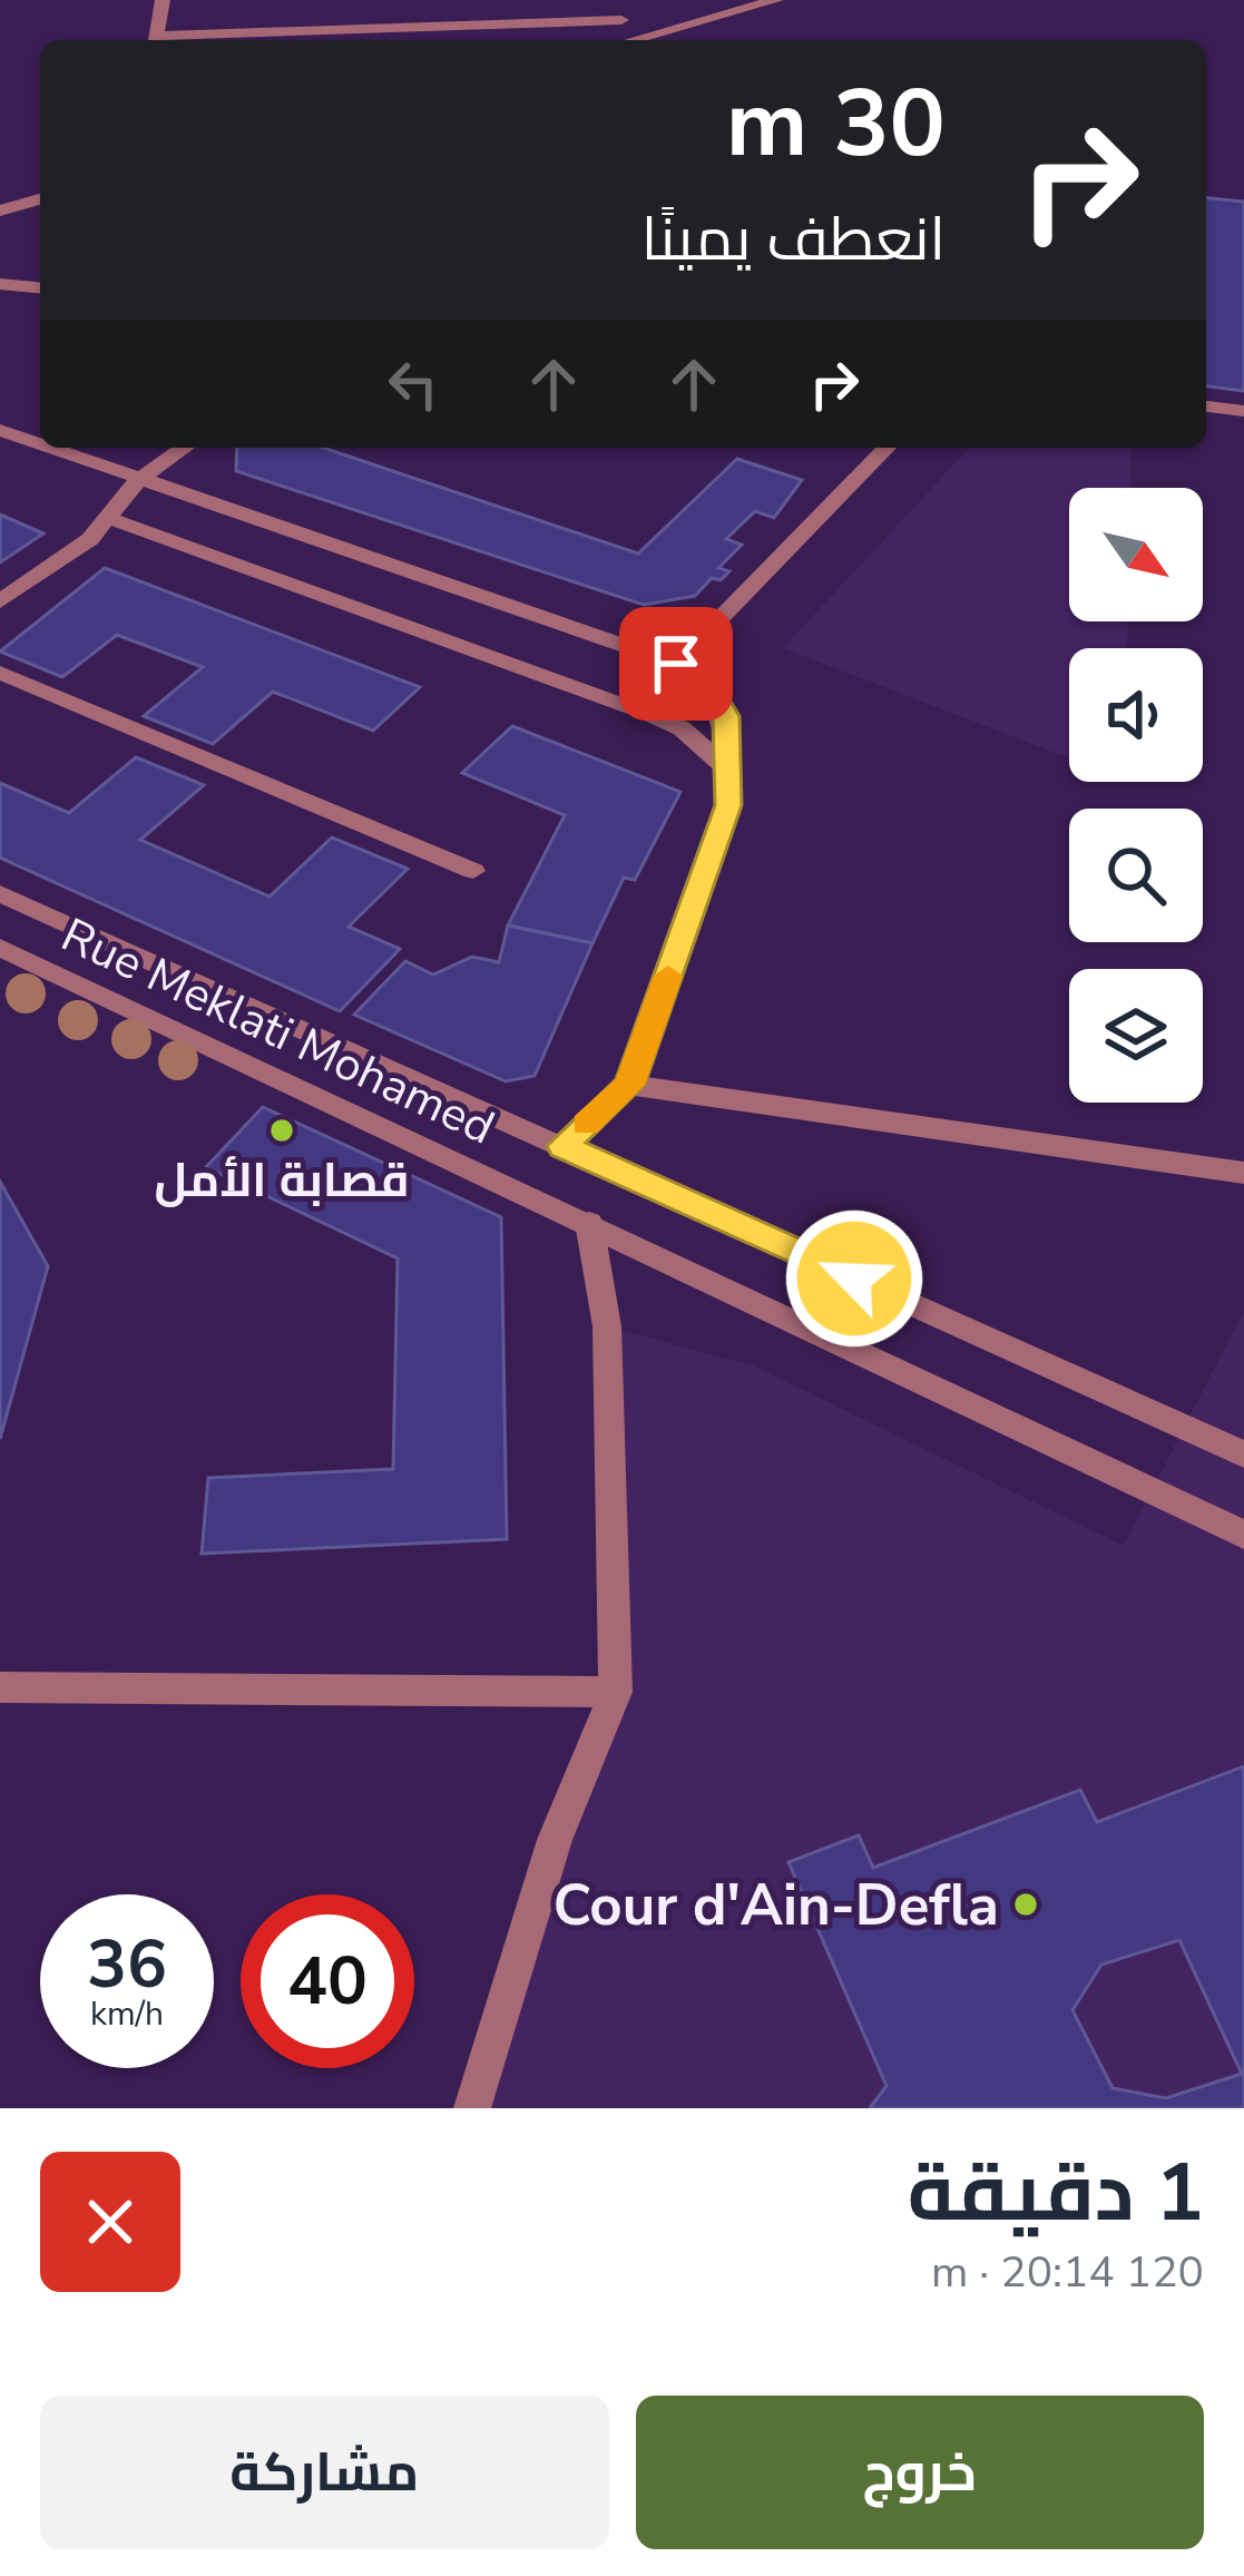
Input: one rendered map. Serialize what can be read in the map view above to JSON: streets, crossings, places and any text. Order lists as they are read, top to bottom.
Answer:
{
  "streets": {
    "street": ["Rue Meklati Mohamed"]
  },
  "places": ["قصابة الأمل", "Cour d'Ain-Defla"],
  "north": "bottom right",
  "page": {
    "turn": ["30 m", "انعطف يمينًا"],
    "speed": "36 km/h",
    "limit": "40",
    "heading": ["1 دقيقة", "120 m · 20:14"],
    "buttons": ["خروج", "مشاركة"]
  }
}
